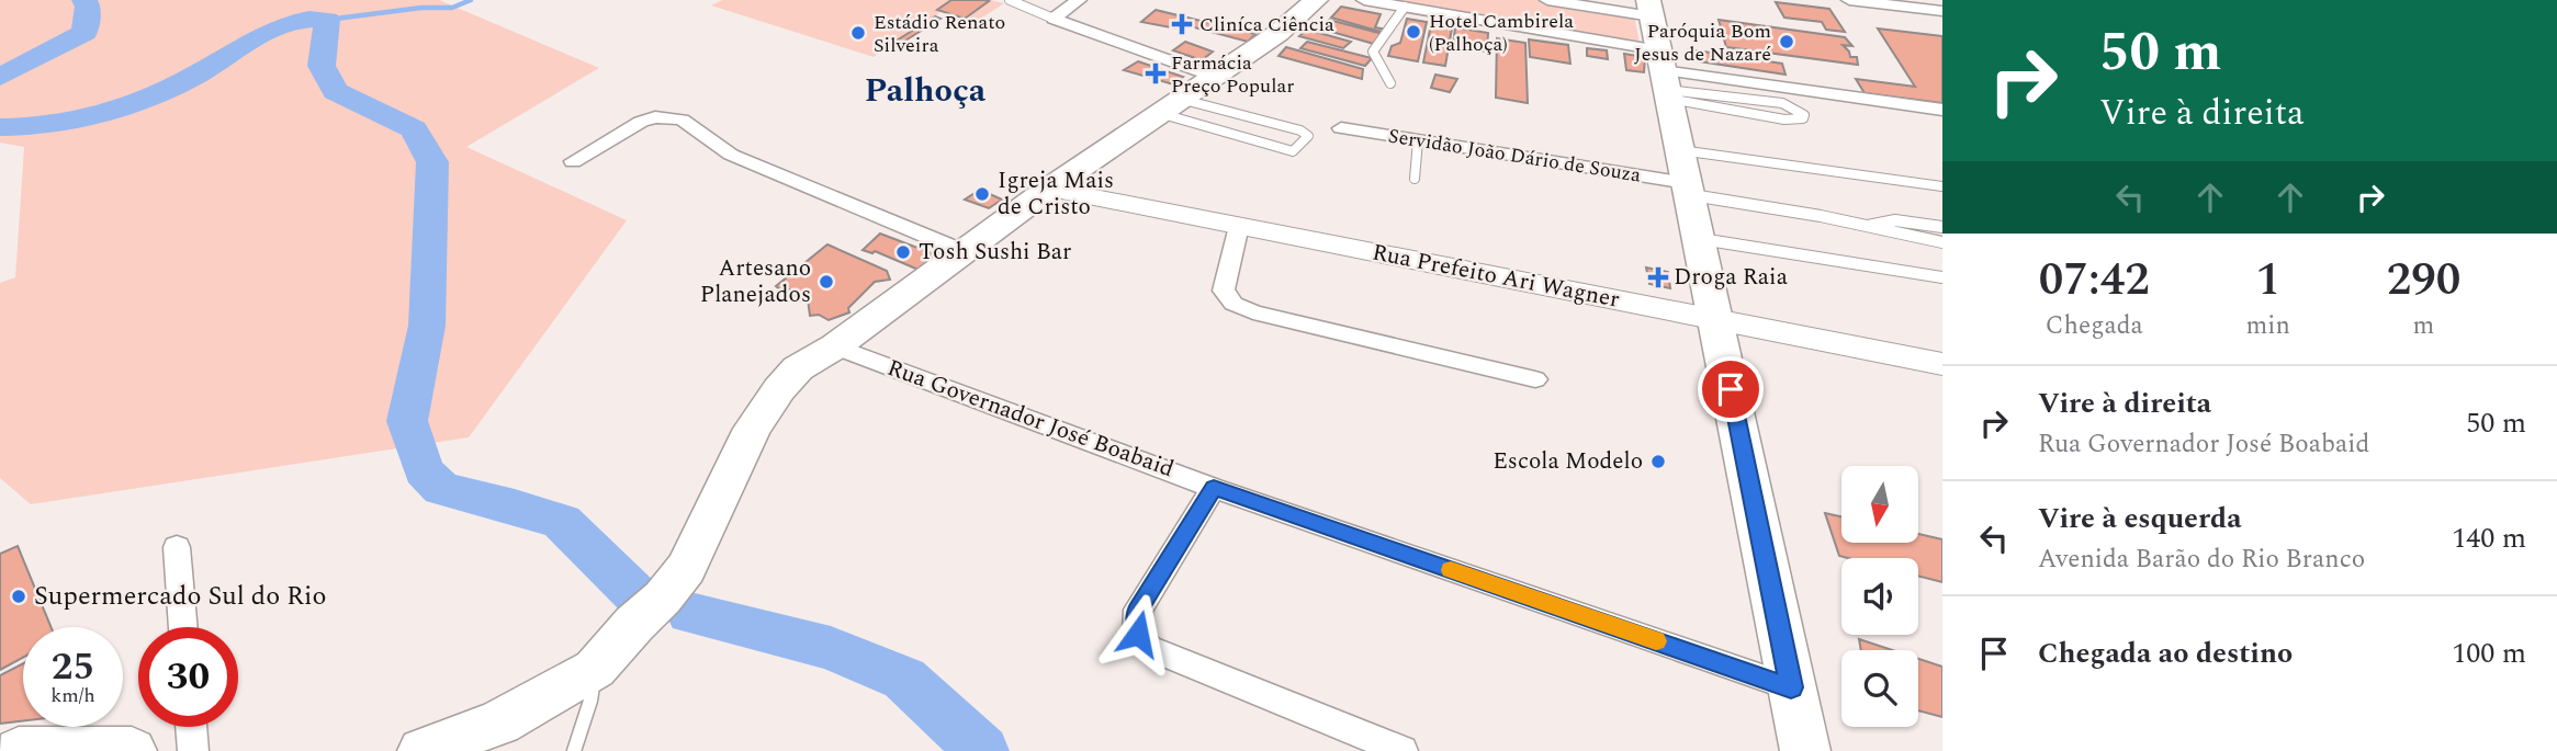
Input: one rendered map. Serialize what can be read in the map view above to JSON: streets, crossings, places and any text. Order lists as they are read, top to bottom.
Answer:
{
  "streets": {
    "street": ["Servidão João Dário de Souza", "Rua Prefeito Ari Wagner", "Rua Governador José Boabaid"]
  },
  "districts": ["Palhoça"],
  "places": {
    "health": ["Cliníca Ciência", "Farmácia Preço Popular", "Droga Raia"],
    "other": [
      "Hotel Cambirela (Palhoça)",
      "Estádio Renato Silveira",
      "Paróquia Bom Jesus de Nazaré",
      "Igreja Mais de Cristo",
      "Tosh Sushi Bar",
      "Artesano Planejados",
      "Escola Modelo",
      "Supermercado Sul do Rio"
    ]
  },
  "north": "bottom",
  "page": {
    "turn": ["50 m", "Vire à direita"],
    "eta": [
      "07:42",
      "Chegada",
      "1",
      "min",
      "290",
      "m"
    ],
    "list": [
      {
        "name": "Vire à direita",
        "note": "Rua Governador José Boabaid",
        "value": "50 m"
      },
      {
        "name": "Vire à esquerda",
        "note": "Avenida Barão do Rio Branco",
        "value": "140 m"
      },
      {
        "name": "Chegada ao destino",
        "value": "100 m"
      }
    ],
    "speed": "25 km/h",
    "limit": "30"
  }
}
